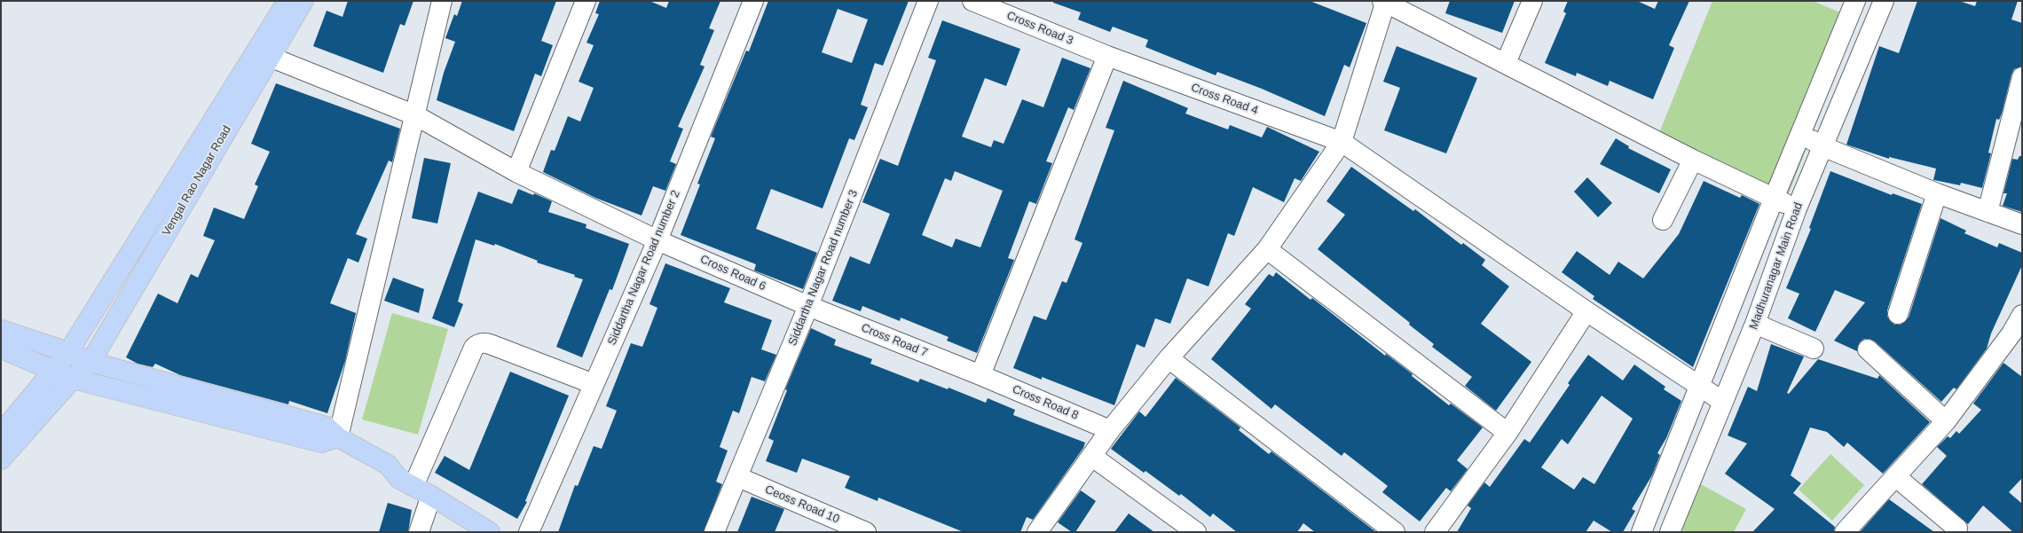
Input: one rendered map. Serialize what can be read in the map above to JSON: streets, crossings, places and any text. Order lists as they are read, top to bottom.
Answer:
{
  "streets": {
    "main road": ["Vengal Rao Nagar Road"],
    "street": [
      "Cross Road 3",
      "Cross Road 4",
      "Madhuranagar Main Road",
      "Siddartha Nagar Road number 2",
      "Siddartha Nagar Road number 3",
      "Cross Road 6",
      "Cross Road 7",
      "Cross Road 8",
      "Ceoss Road 10"
    ]
  },
  "crossings": [
    ["Cross Road 3", "Cross Road 4"],
    ["Cross Road 4", "Madhuranagar Main Road"],
    ["Vengal Rao Nagar Road", "Cross Road 6"],
    ["Siddartha Nagar Road number 2", "Cross Road 6"],
    ["Siddartha Nagar Road number 3", "Cross Road 6"],
    ["Siddartha Nagar Road number 3", "Cross Road 7"],
    ["Siddartha Nagar Road number 3", "Ceoss Road 10"],
    ["Cross Road 6", "Cross Road 7"],
    ["Cross Road 7", "Cross Road 8"]
  ]
}
